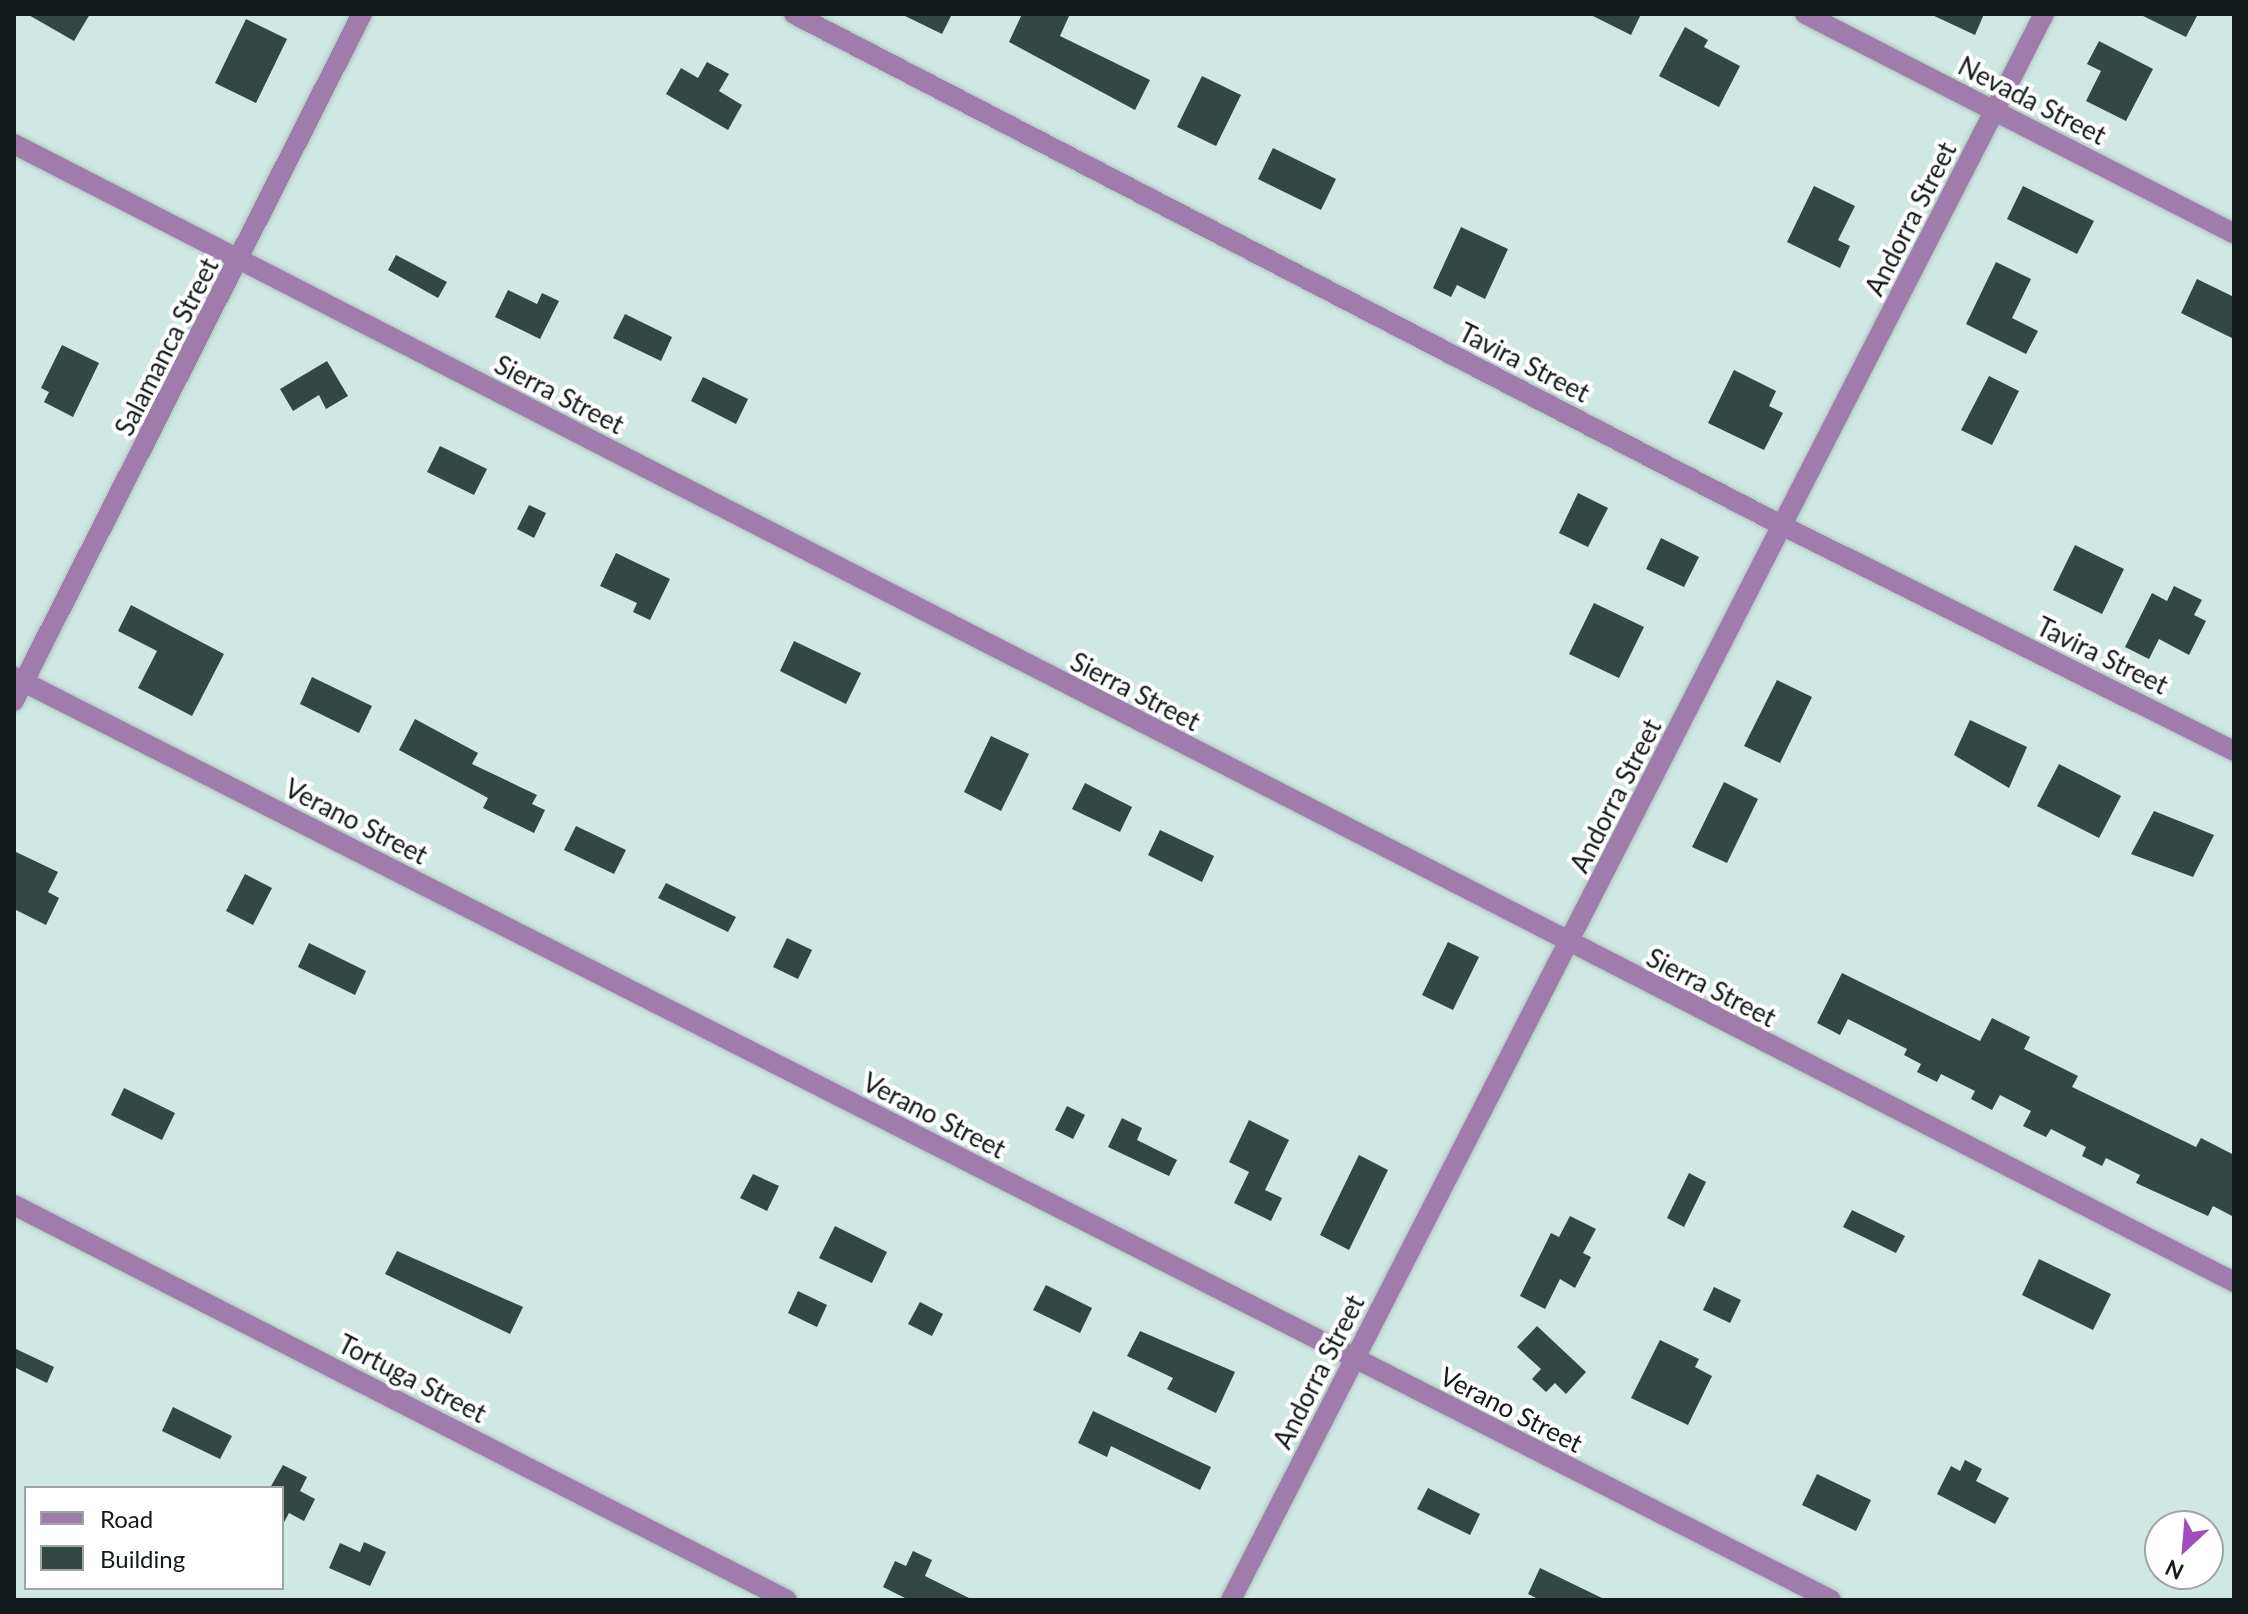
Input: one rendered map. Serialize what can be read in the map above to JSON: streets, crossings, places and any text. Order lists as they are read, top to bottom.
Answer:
{
  "streets": {
    "street": [
      "Nevada Street",
      "Andorra Street",
      "Salamanca Street",
      "Tavira Street",
      "Sierra Street",
      "Verano Street",
      "Tortuga Street"
    ]
  },
  "crossings": [
    ["Nevada Street", "Andorra Street"],
    ["Andorra Street", "Tavira Street"],
    ["Andorra Street", "Sierra Street"],
    ["Andorra Street", "Verano Street"],
    ["Salamanca Street", "Sierra Street"],
    ["Salamanca Street", "Verano Street"]
  ],
  "legend": ["Road", "Building"],
  "north": "bottom left"
}
